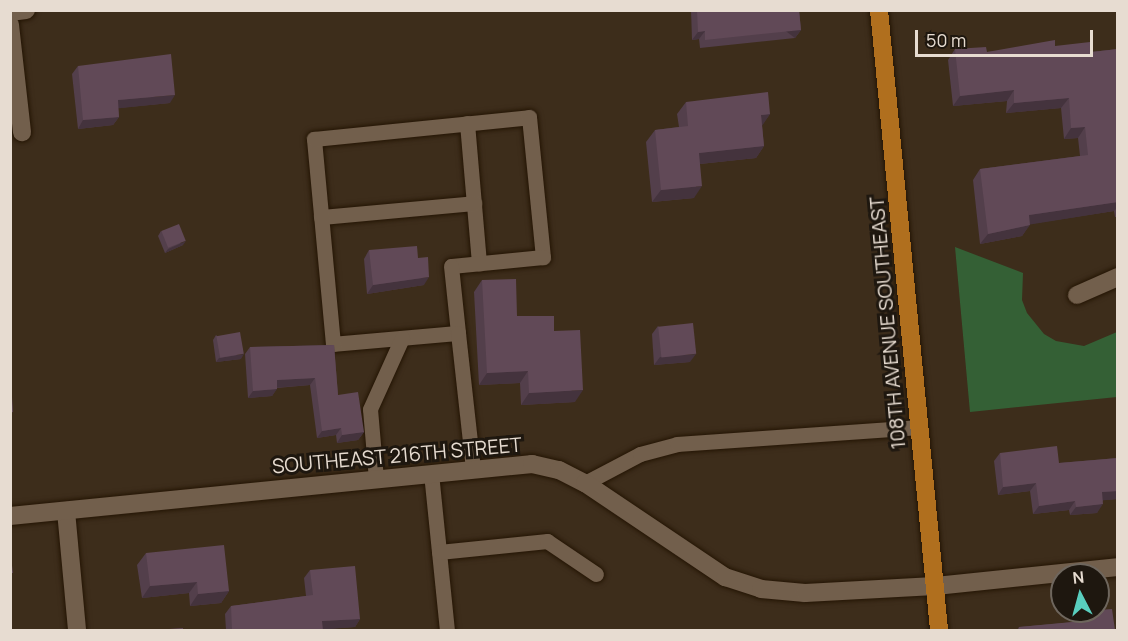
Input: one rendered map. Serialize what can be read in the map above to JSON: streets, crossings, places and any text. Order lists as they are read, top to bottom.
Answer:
{
  "streets": {
    "main road": ["108TH AVENUE SOUTHEAST"],
    "street": ["SOUTHEAST 216TH STREET"]
  },
  "crossings": [
    ["108TH AVENUE SOUTHEAST", "SOUTHEAST 216TH STREET"]
  ],
  "scale_bar": "50 m",
  "north": "top"
}
